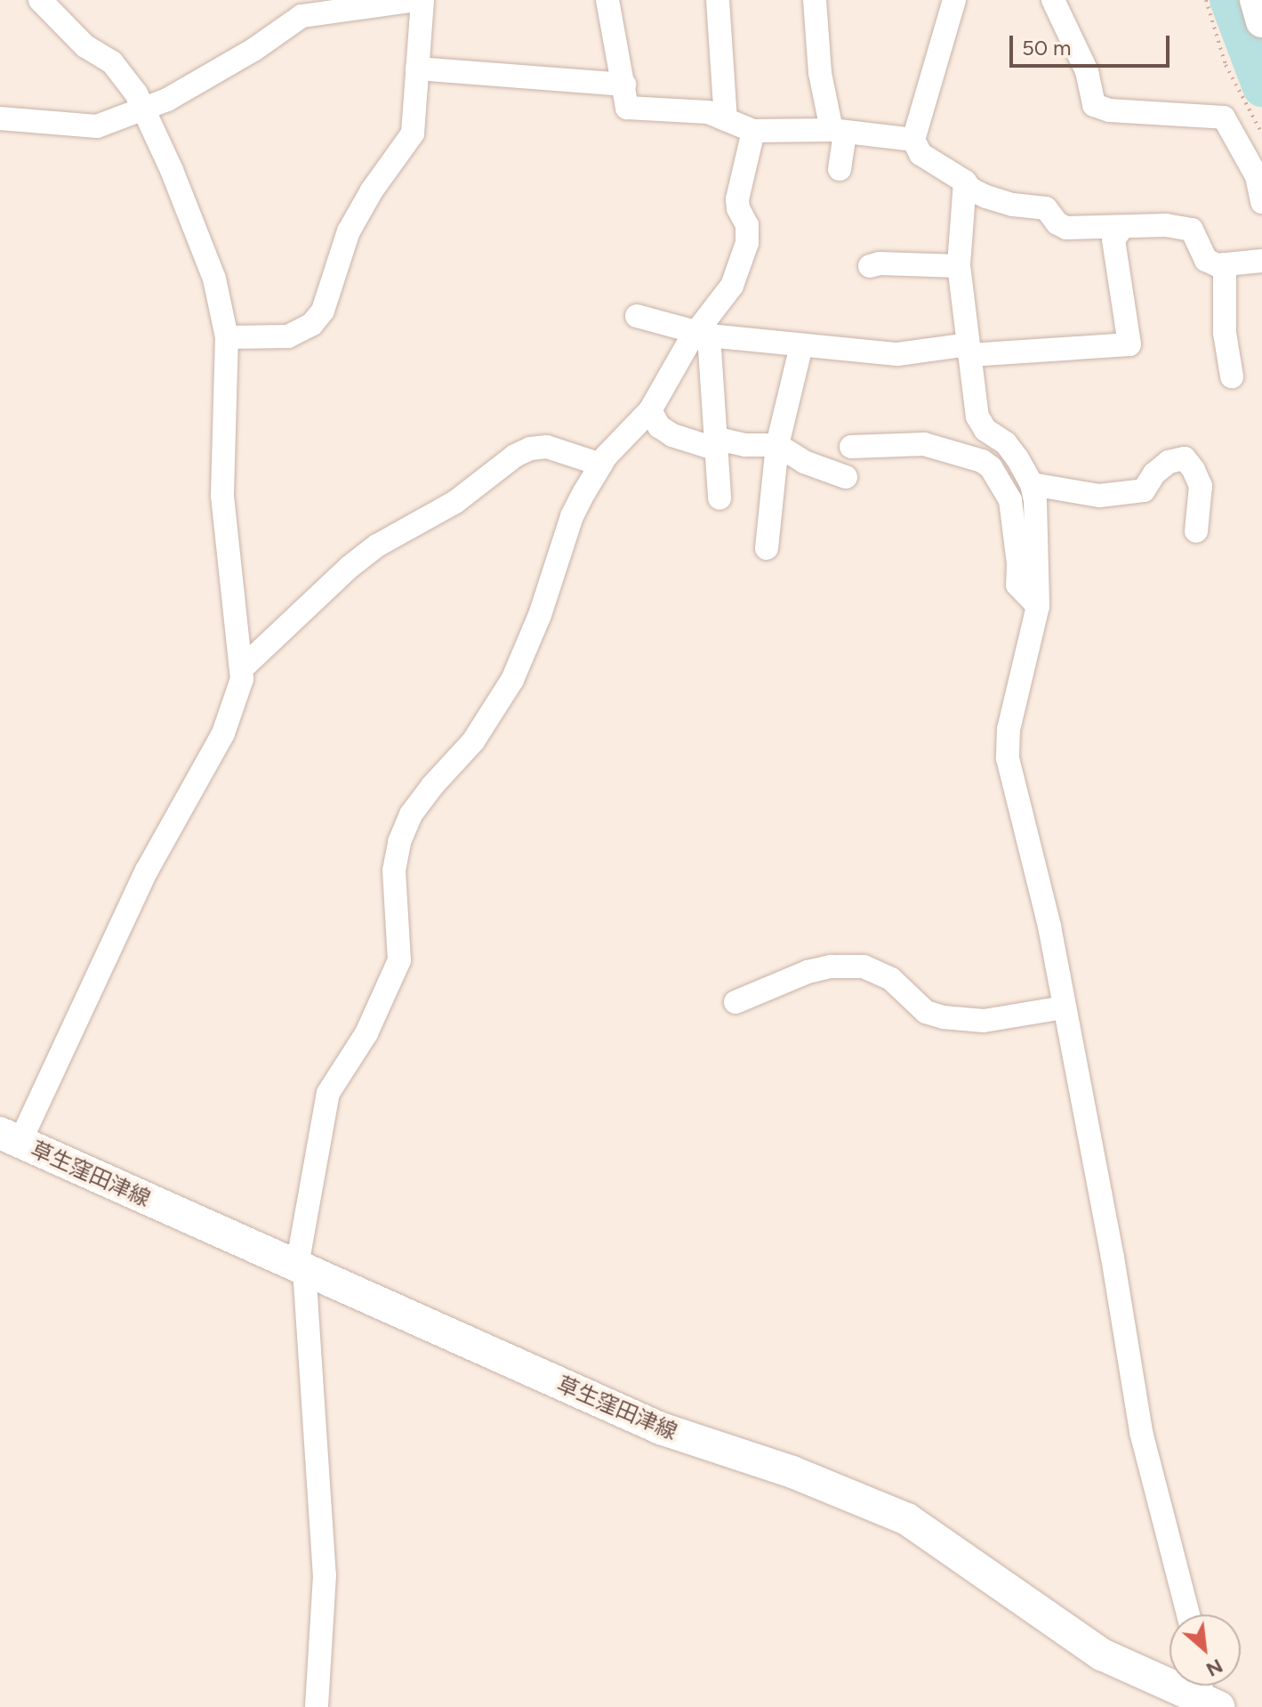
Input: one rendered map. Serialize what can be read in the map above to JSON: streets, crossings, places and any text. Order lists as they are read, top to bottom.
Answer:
{
  "streets": {
    "main road": ["草生窪田津線"]
  },
  "scale_bar": "50 m",
  "north": "bottom right"
}
